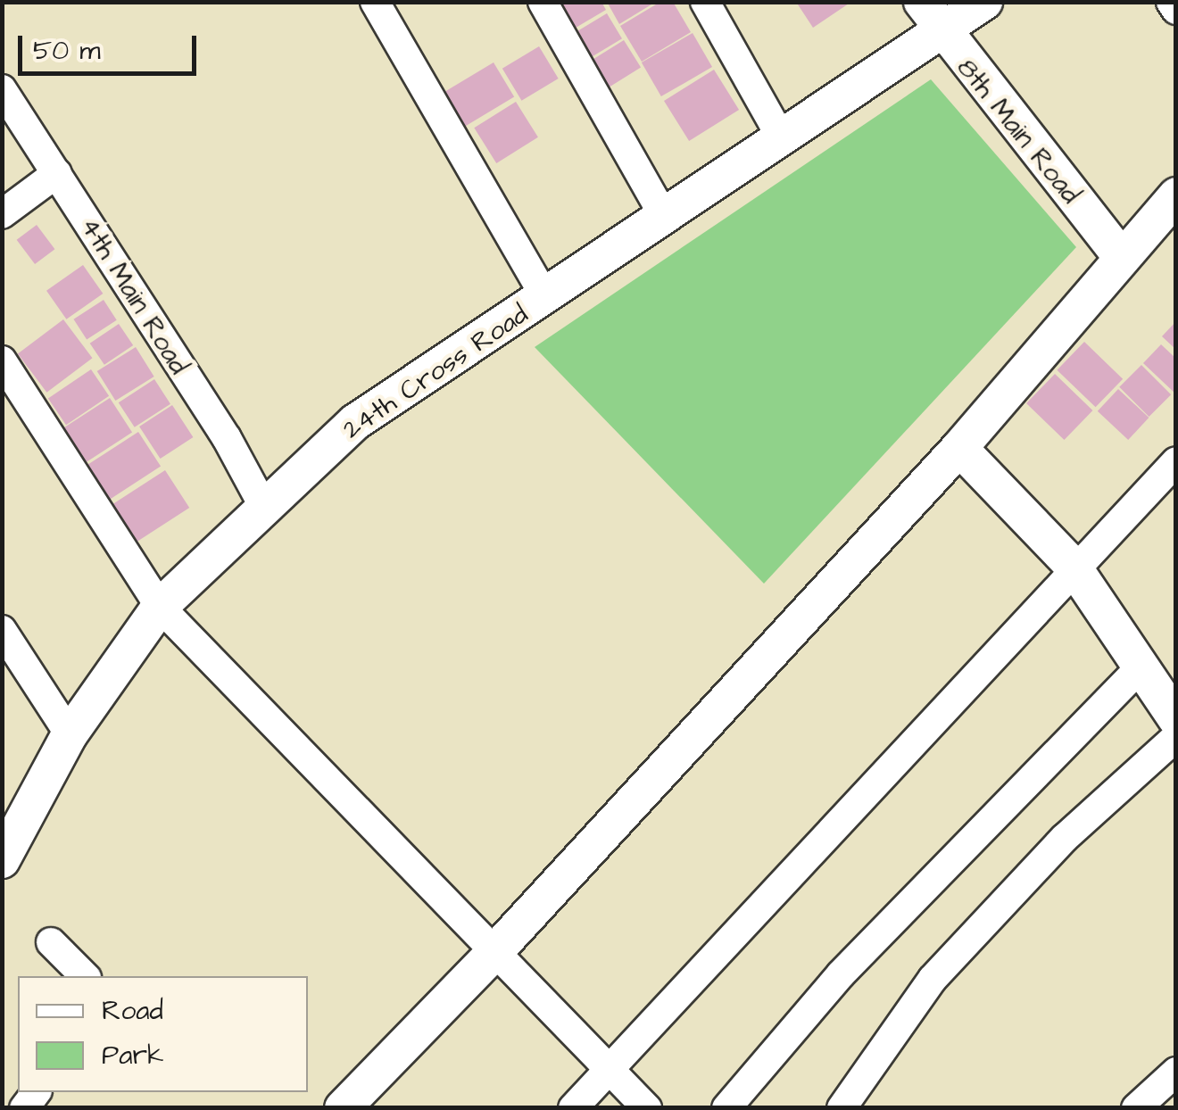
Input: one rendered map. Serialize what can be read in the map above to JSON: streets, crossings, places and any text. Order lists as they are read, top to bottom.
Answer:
{
  "streets": {
    "street": ["8th Main Road", "4th Main Road", "24th Cross Road"]
  },
  "crossings": [
    ["8th Main Road", "24th Cross Road"],
    ["4th Main Road", "24th Cross Road"]
  ],
  "legend": ["Road", "Park"],
  "scale_bar": "50 m"
}
